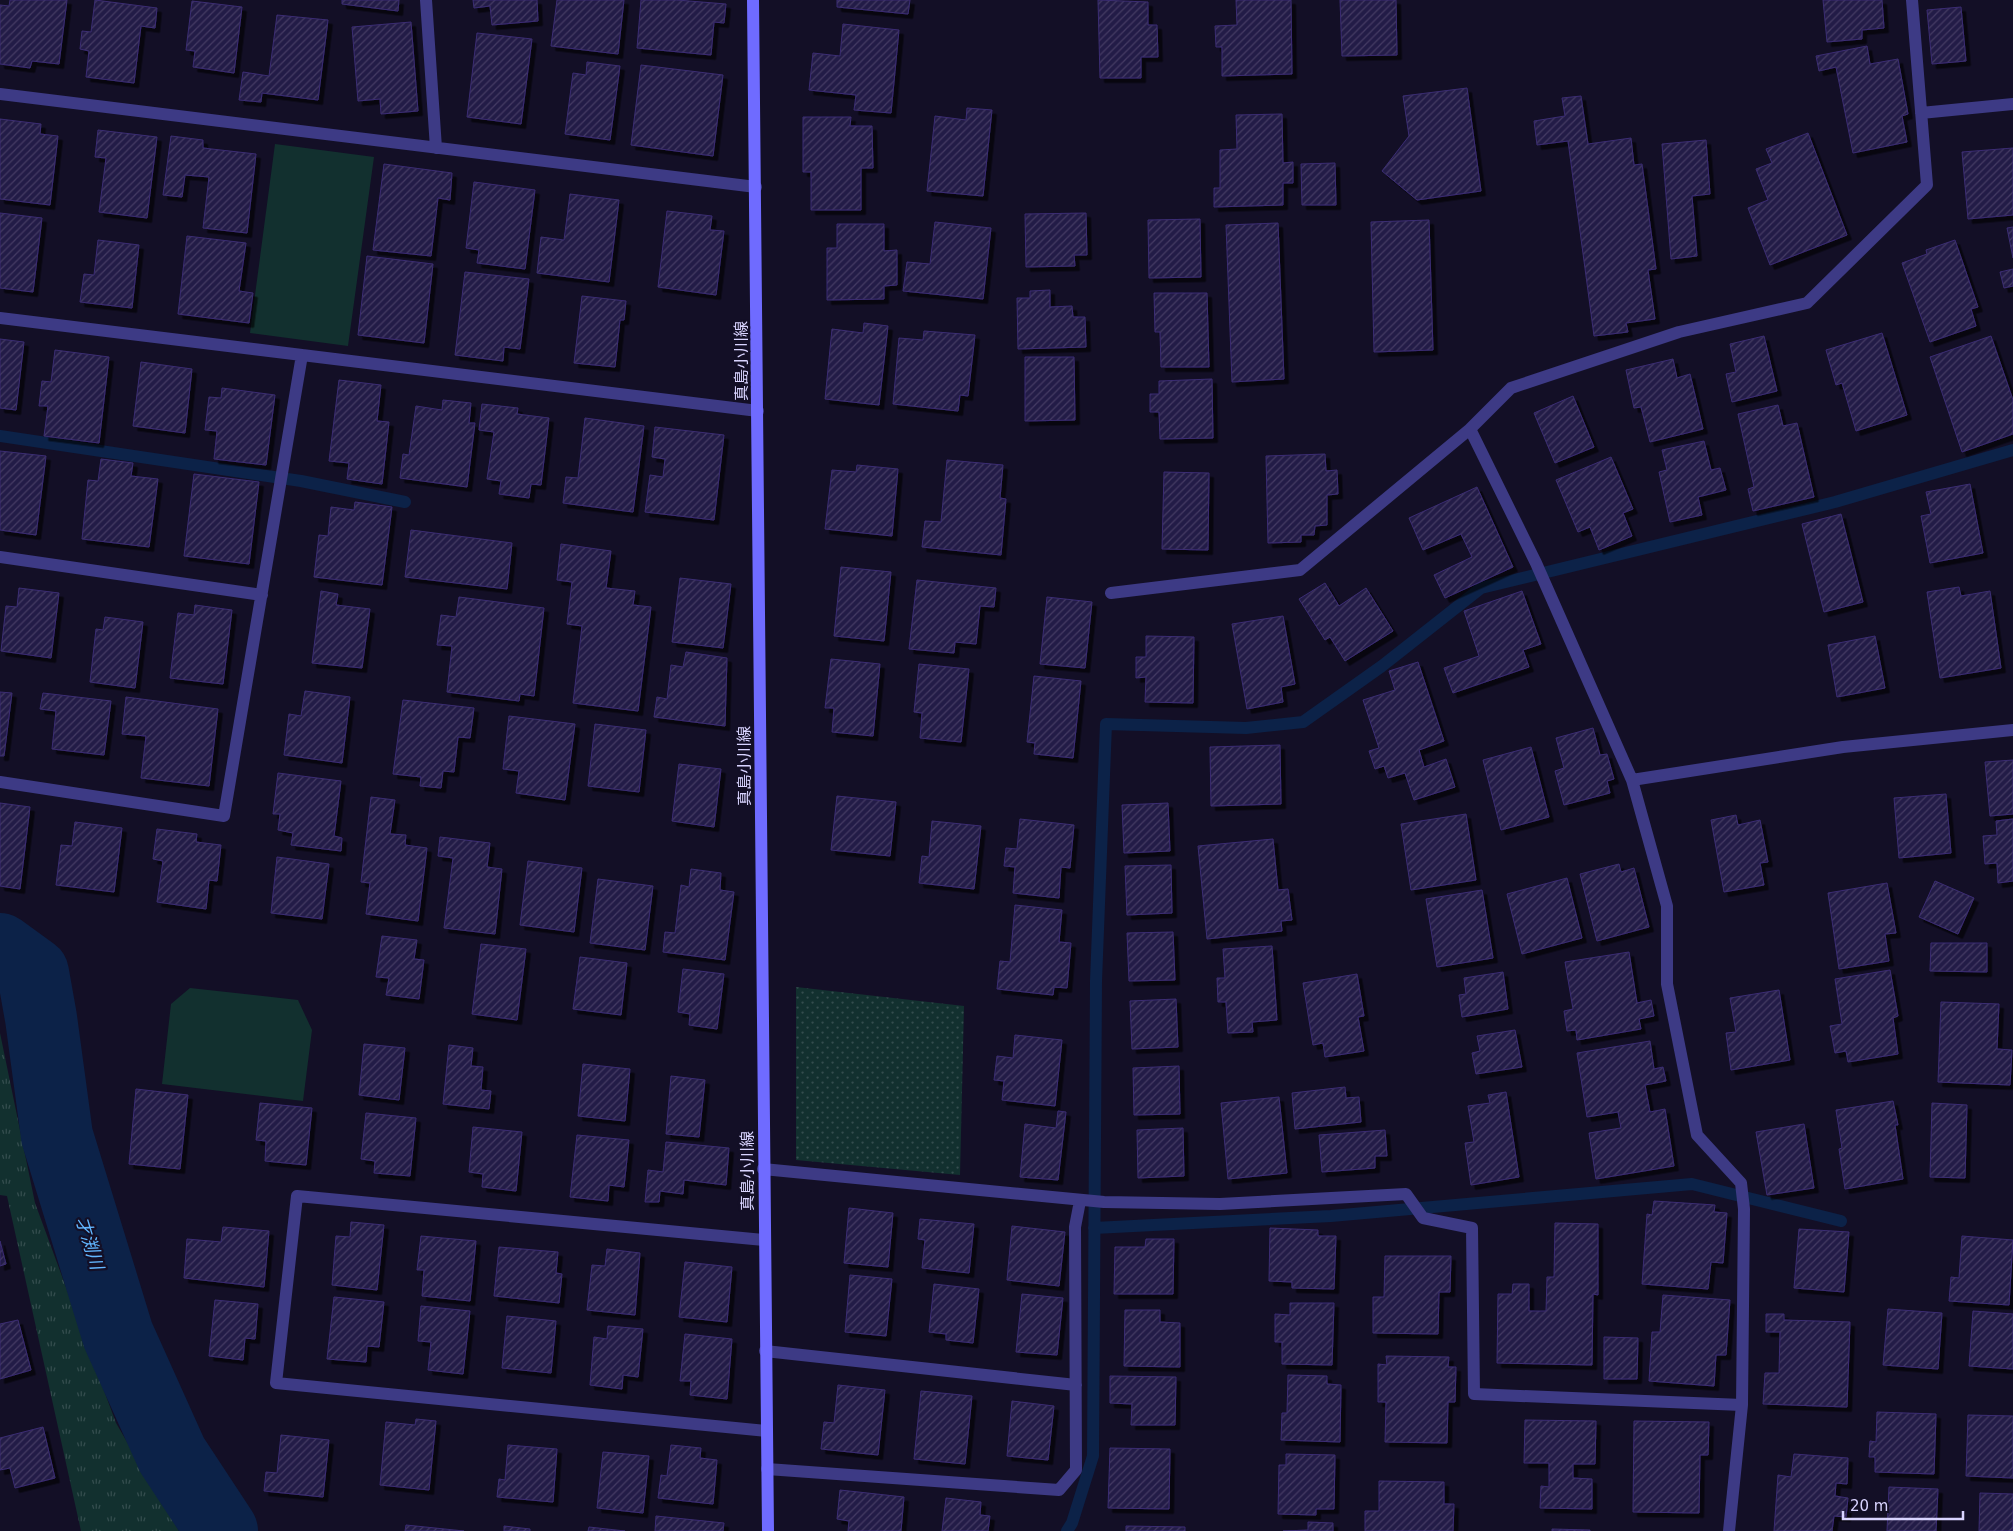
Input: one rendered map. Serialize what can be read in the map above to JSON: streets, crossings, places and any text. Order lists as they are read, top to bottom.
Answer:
{
  "streets": {
    "street": ["真島小川線"]
  },
  "water": ["才渕川"],
  "scale_bar": "20 m"
}
